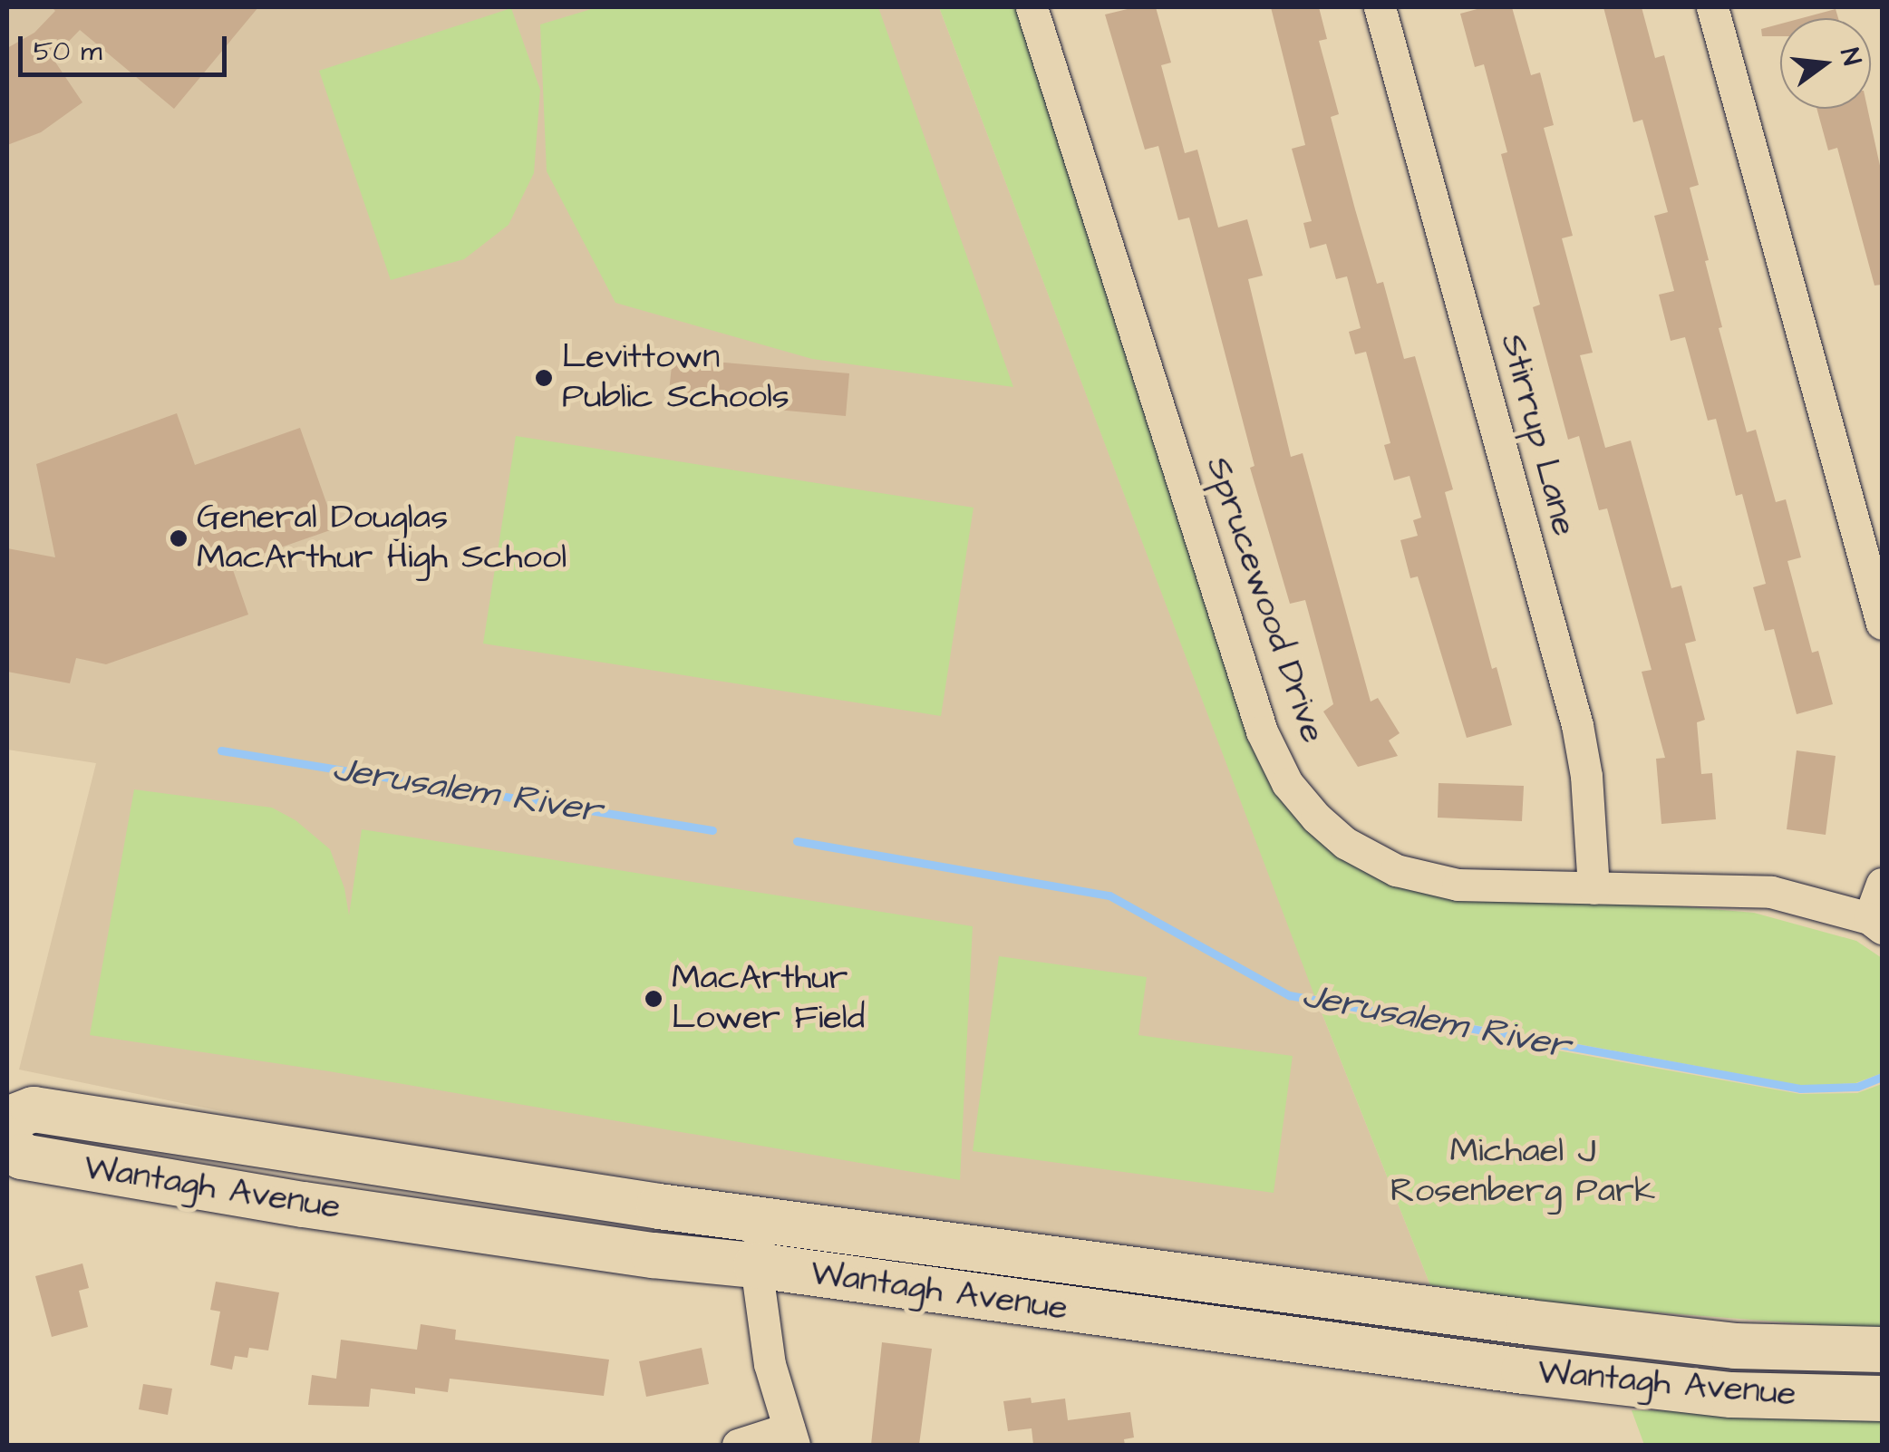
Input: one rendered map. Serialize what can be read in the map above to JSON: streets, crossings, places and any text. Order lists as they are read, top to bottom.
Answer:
{
  "streets": {
    "main road": ["Wantagh Avenue"],
    "street": ["Stirrup Lane", "Sprucewood Drive"]
  },
  "crossings": [
    ["Stirrup Lane", "Sprucewood Drive"]
  ],
  "water": ["Jerusalem River"],
  "parks": ["Michael J Rosenberg Park"],
  "places": ["Levittown Public Schools", "General Douglas MacArthur High School", "MacArthur Lower Field"],
  "scale_bar": "50 m",
  "north": "right"
}
